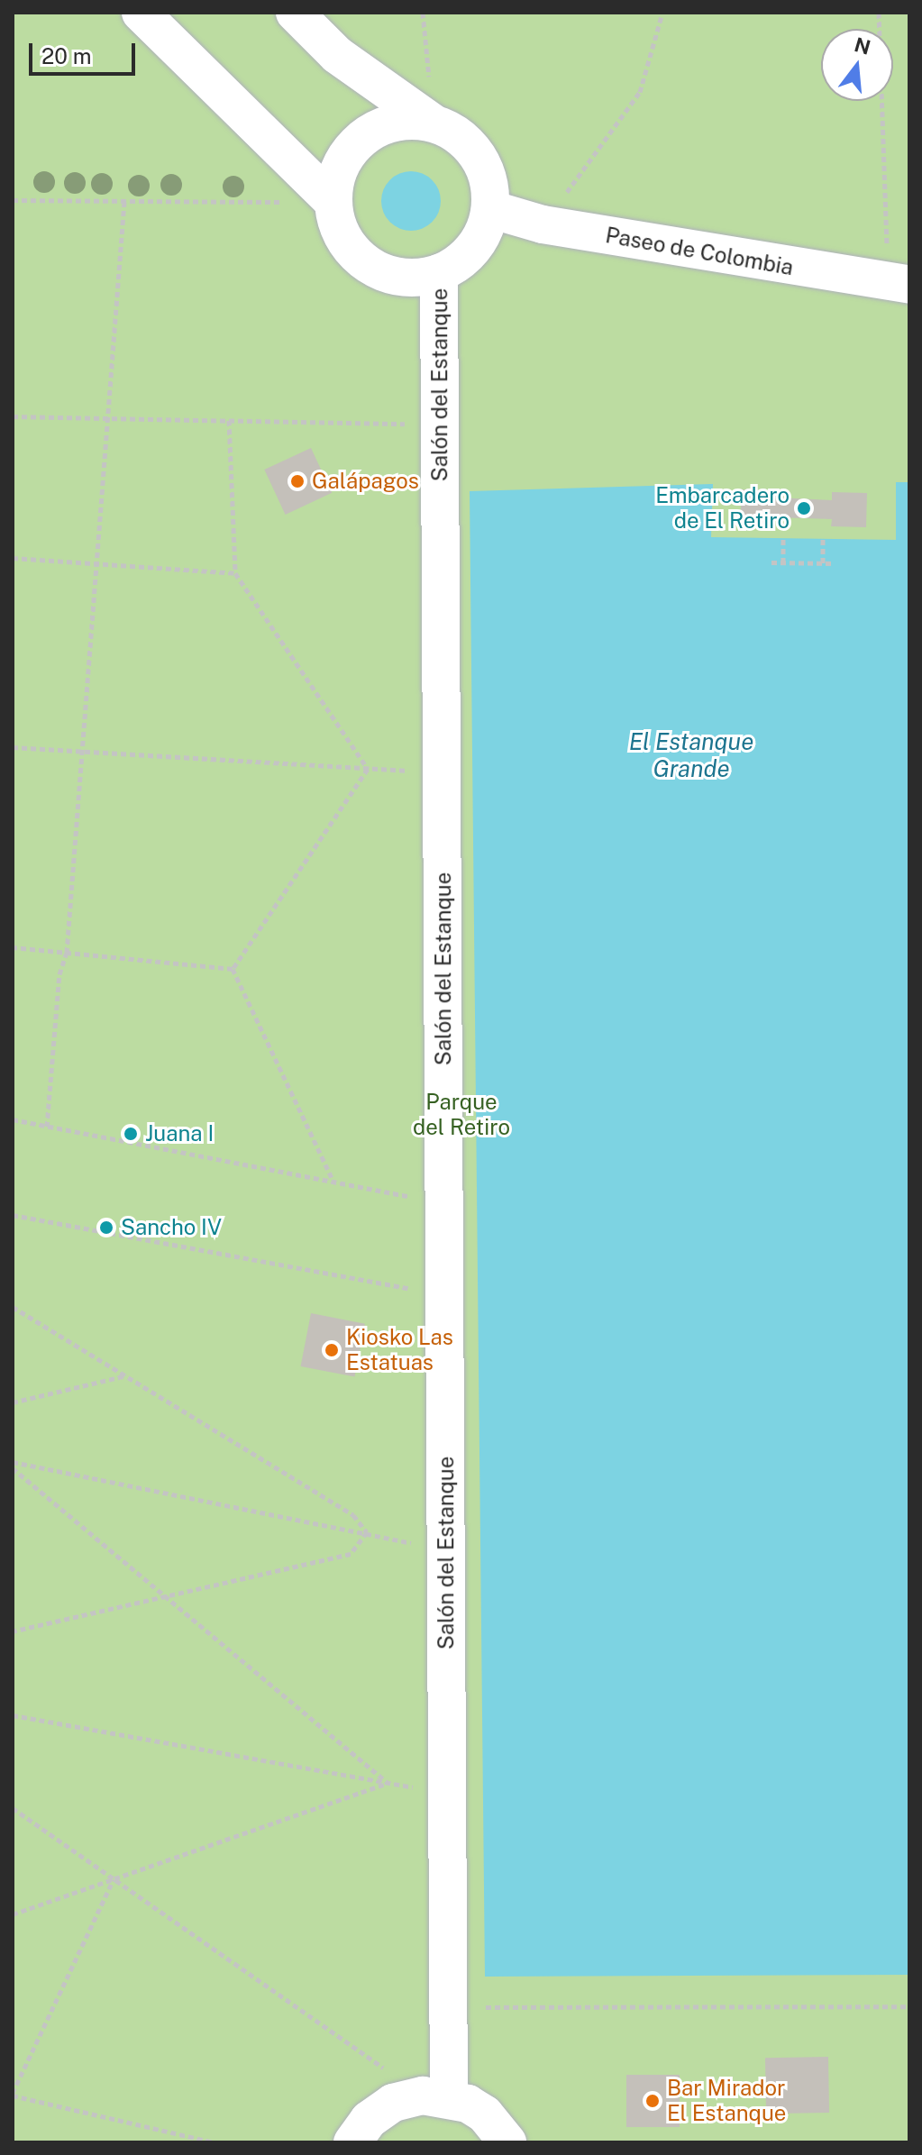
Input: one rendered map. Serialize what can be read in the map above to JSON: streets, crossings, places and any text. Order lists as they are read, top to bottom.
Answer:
{
  "streets": {
    "street": ["Paseo de Colombia", "Salón del Estanque"]
  },
  "crossings": [
    ["Paseo de Colombia", "Salón del Estanque"]
  ],
  "water": ["El Estanque Grande"],
  "parks": ["Parque del Retiro"],
  "places": [
    "Galápagos",
    "Embarcadero de El Retiro",
    "Juana I",
    "Sancho IV",
    "Kiosko Las Estatuas",
    "Bar Mirador El Estanque"
  ],
  "scale_bar": "20 m",
  "north": "top"
}
